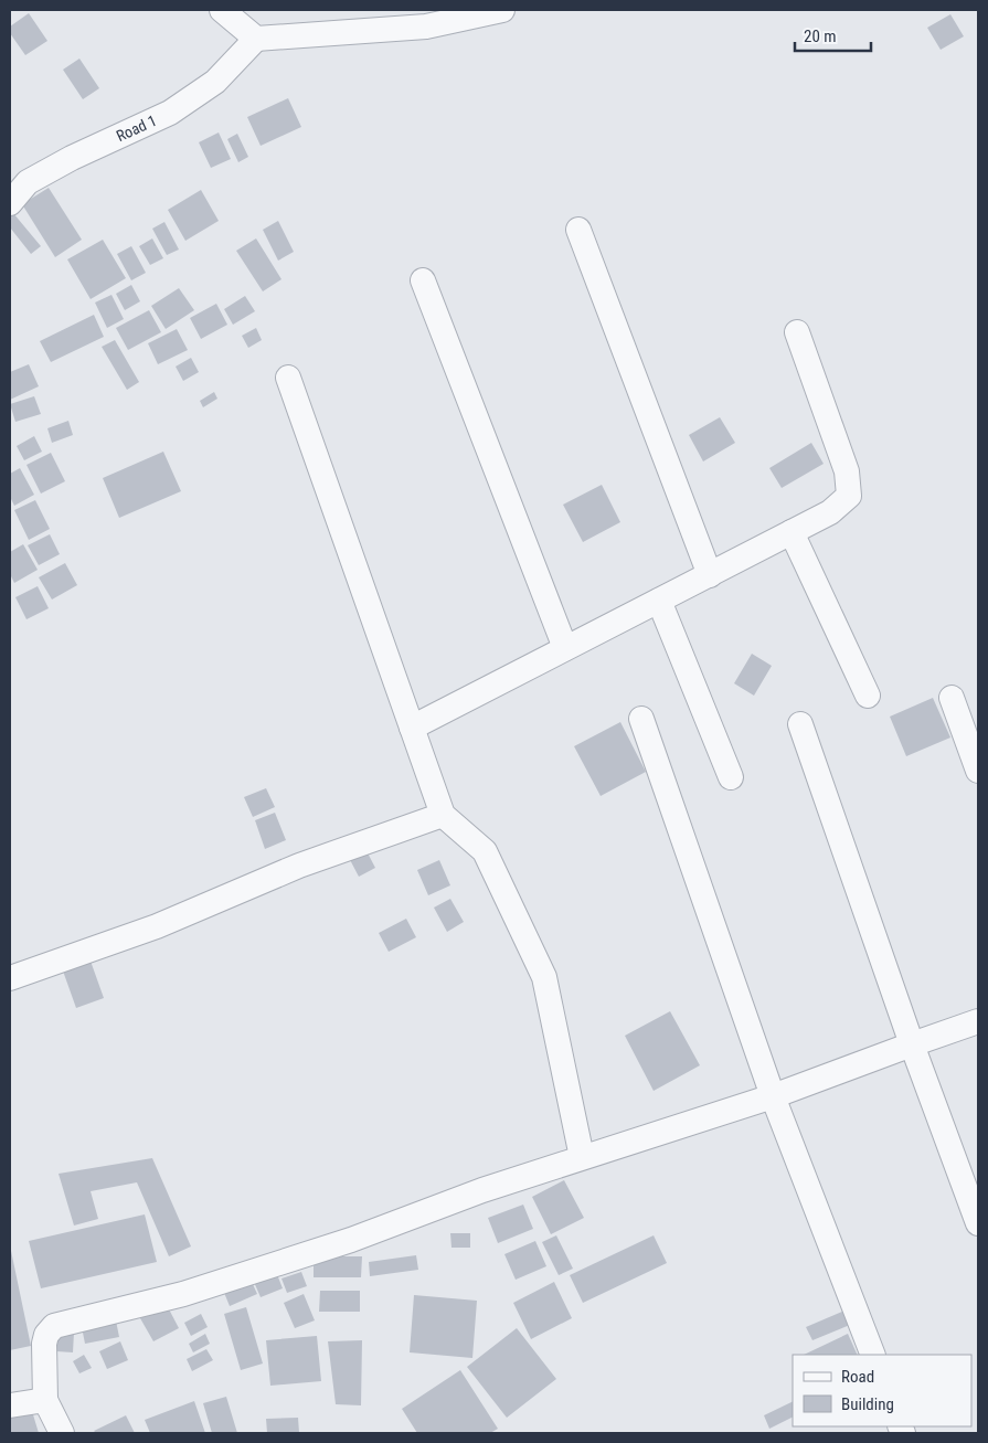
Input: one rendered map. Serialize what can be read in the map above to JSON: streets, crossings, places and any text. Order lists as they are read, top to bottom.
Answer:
{
  "streets": {
    "street": ["Road 1"]
  },
  "legend": ["Road", "Building"],
  "scale_bar": "20 m"
}
